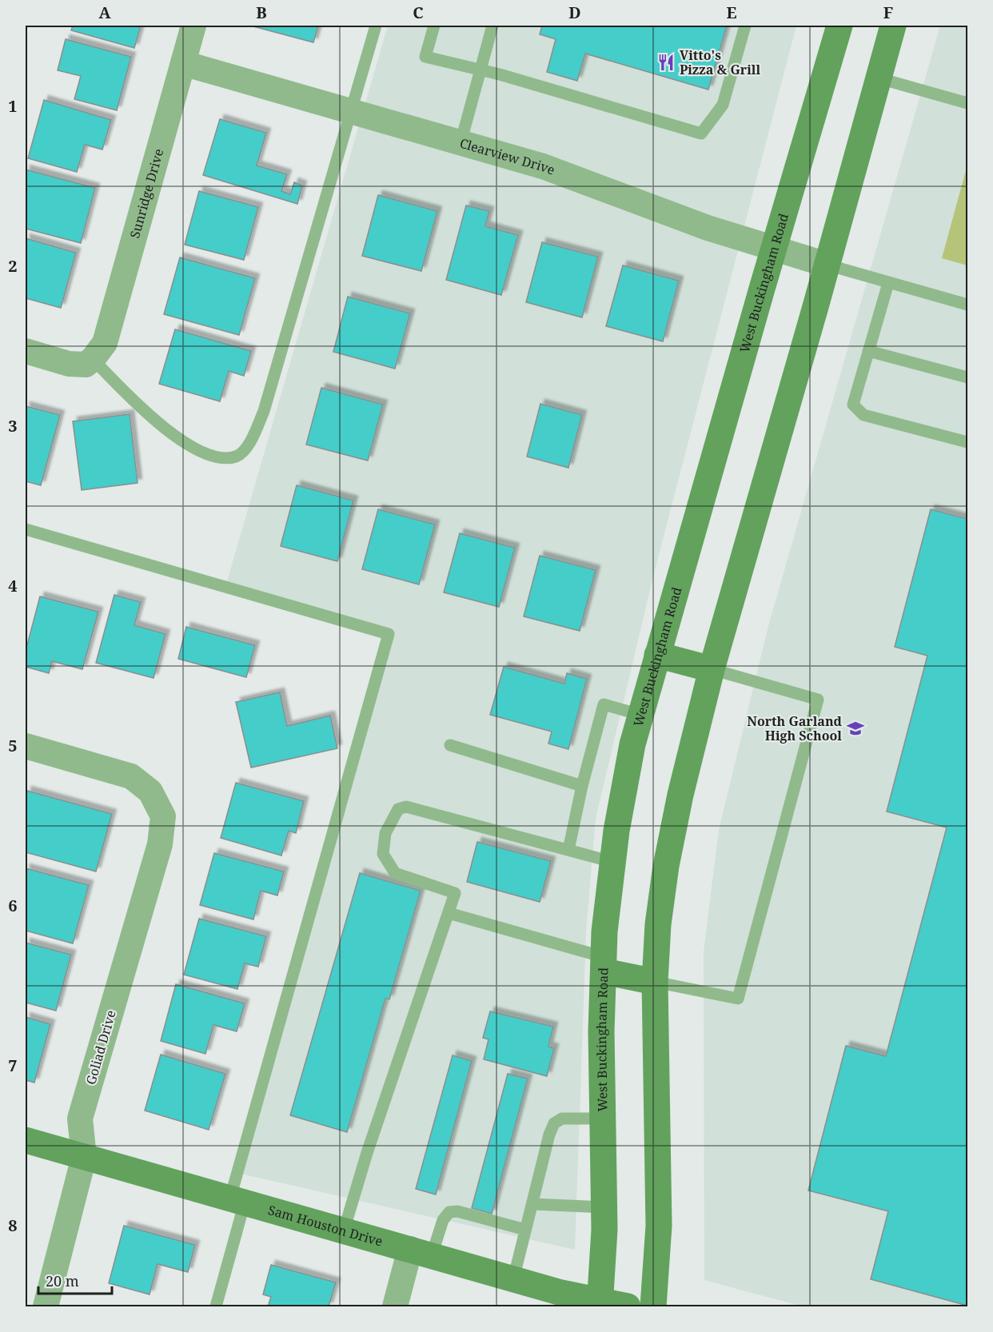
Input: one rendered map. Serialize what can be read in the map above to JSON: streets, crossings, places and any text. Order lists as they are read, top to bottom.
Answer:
{
  "streets": {
    "main road": ["West Buckingham Road", "Sam Houston Drive"],
    "street": ["Clearview Drive", "Sunridge Drive", "Goliad Drive"]
  },
  "crossings": [
    ["Clearview Drive", "Sunridge Drive"],
    ["Clearview Drive", "West Buckingham Road"],
    ["West Buckingham Road", "Sam Houston Drive"],
    ["Goliad Drive", "Sam Houston Drive"]
  ],
  "places": {
    "restaurant": ["Vitto's Pizza & Grill"],
    "school or university": ["North Garland High School"]
  },
  "scale_bar": "20 m",
  "grid": {
    "columns": [
      "A",
      "B",
      "C",
      "D",
      "E",
      "F"
    ],
    "rows": [
      "1",
      "2",
      "3",
      "4",
      "5",
      "6",
      "7",
      "8"
    ]
  }
}
